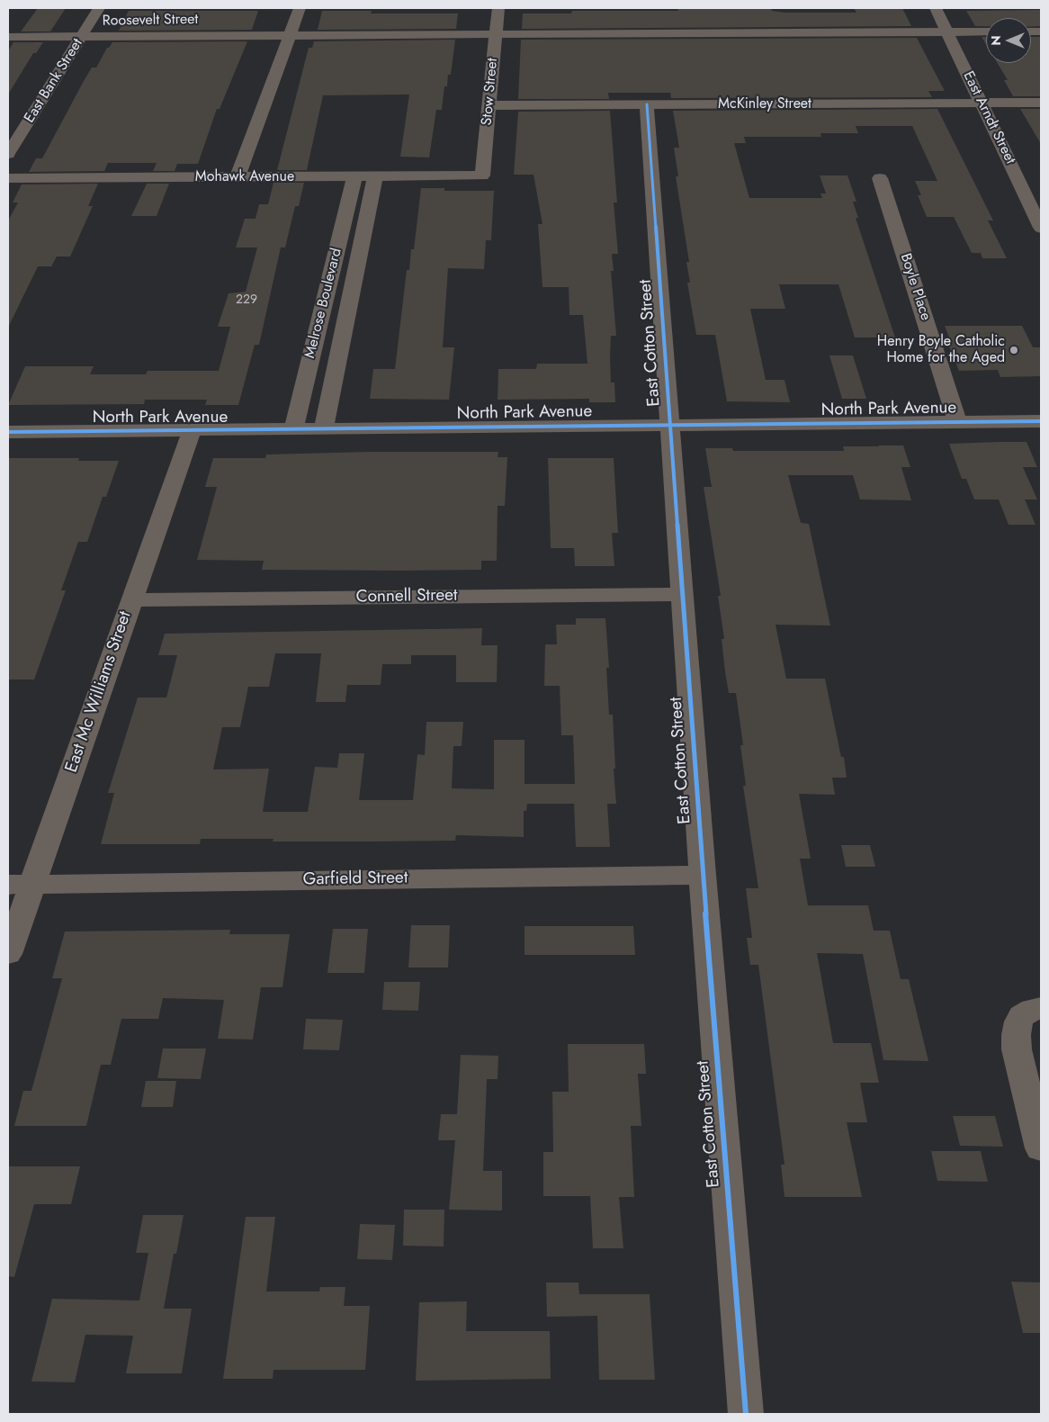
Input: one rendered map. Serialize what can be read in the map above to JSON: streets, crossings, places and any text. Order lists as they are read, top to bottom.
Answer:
{
  "streets": {
    "street": [
      "Roosevelt Street",
      "East Bank Street",
      "Stow Street",
      "McKinley Street",
      "East Arndt Street",
      "Mohawk Avenue",
      "Boyle Place",
      "Melrose Boulevard",
      "East Cotton Street",
      "North Park Avenue",
      "Connell Street",
      "East Mc Williams Street",
      "Garfield Street"
    ]
  },
  "crossings": [
    ["Roosevelt Street", "East Bank Street"],
    ["Roosevelt Street", "Stow Street"],
    ["Roosevelt Street", "East Arndt Street"],
    ["Stow Street", "McKinley Street"],
    ["Stow Street", "Mohawk Avenue"],
    ["McKinley Street", "East Arndt Street"],
    ["McKinley Street", "East Cotton Street"],
    ["Mohawk Avenue", "Melrose Boulevard"],
    ["Boyle Place", "North Park Avenue"],
    ["Melrose Boulevard", "North Park Avenue"],
    ["East Cotton Street", "North Park Avenue"],
    ["East Cotton Street", "Connell Street"],
    ["East Cotton Street", "Garfield Street"],
    ["North Park Avenue", "East Mc Williams Street"],
    ["Connell Street", "East Mc Williams Street"],
    ["East Mc Williams Street", "Garfield Street"]
  ],
  "places": ["Henry Boyle Catholic Home for the Aged"],
  "house_numbers": ["229"],
  "north": "left"
}
